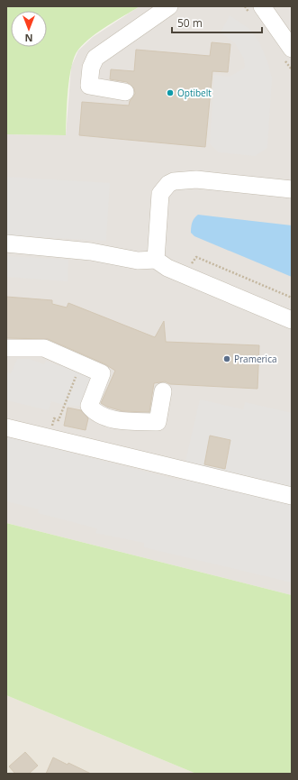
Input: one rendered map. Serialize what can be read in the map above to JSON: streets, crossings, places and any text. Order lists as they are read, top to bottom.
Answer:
{
  "places": ["Optibelt", "Pramerica"],
  "scale_bar": "50 m",
  "north": "bottom"
}
